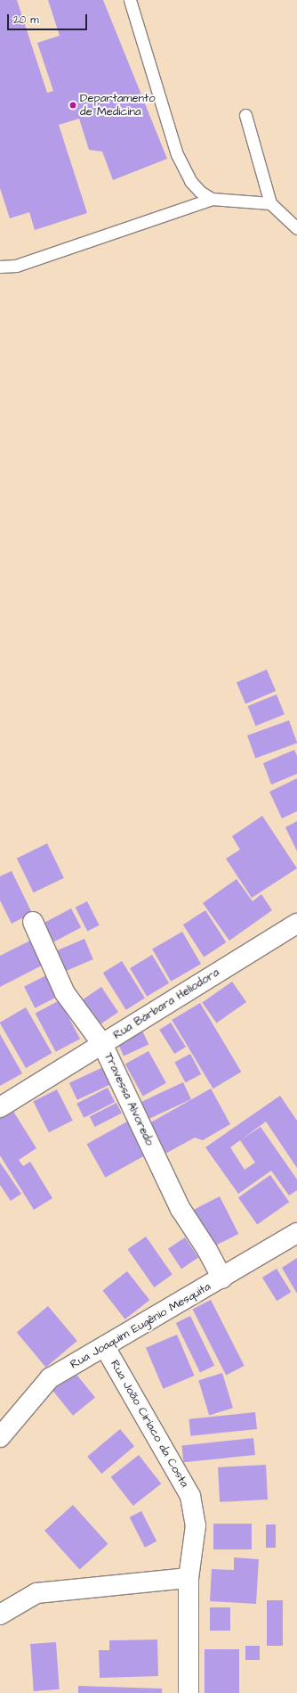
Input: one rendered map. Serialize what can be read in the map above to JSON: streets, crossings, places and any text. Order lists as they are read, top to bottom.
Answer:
{
  "streets": {
    "street": [
      "Rua Bárbara Heliodora",
      "Travessa Alvoredo",
      "Rua Joaquim Eugênio Mesquita",
      "Rua João Ciríaco da Costa"
    ]
  },
  "crossings": [
    ["Rua Bárbara Heliodora", "Travessa Alvoredo"],
    ["Travessa Alvoredo", "Rua Joaquim Eugênio Mesquita"],
    ["Rua Joaquim Eugênio Mesquita", "Rua João Ciríaco da Costa"]
  ],
  "places": ["Departamento de Medicina"],
  "scale_bar": "20 m"
}
